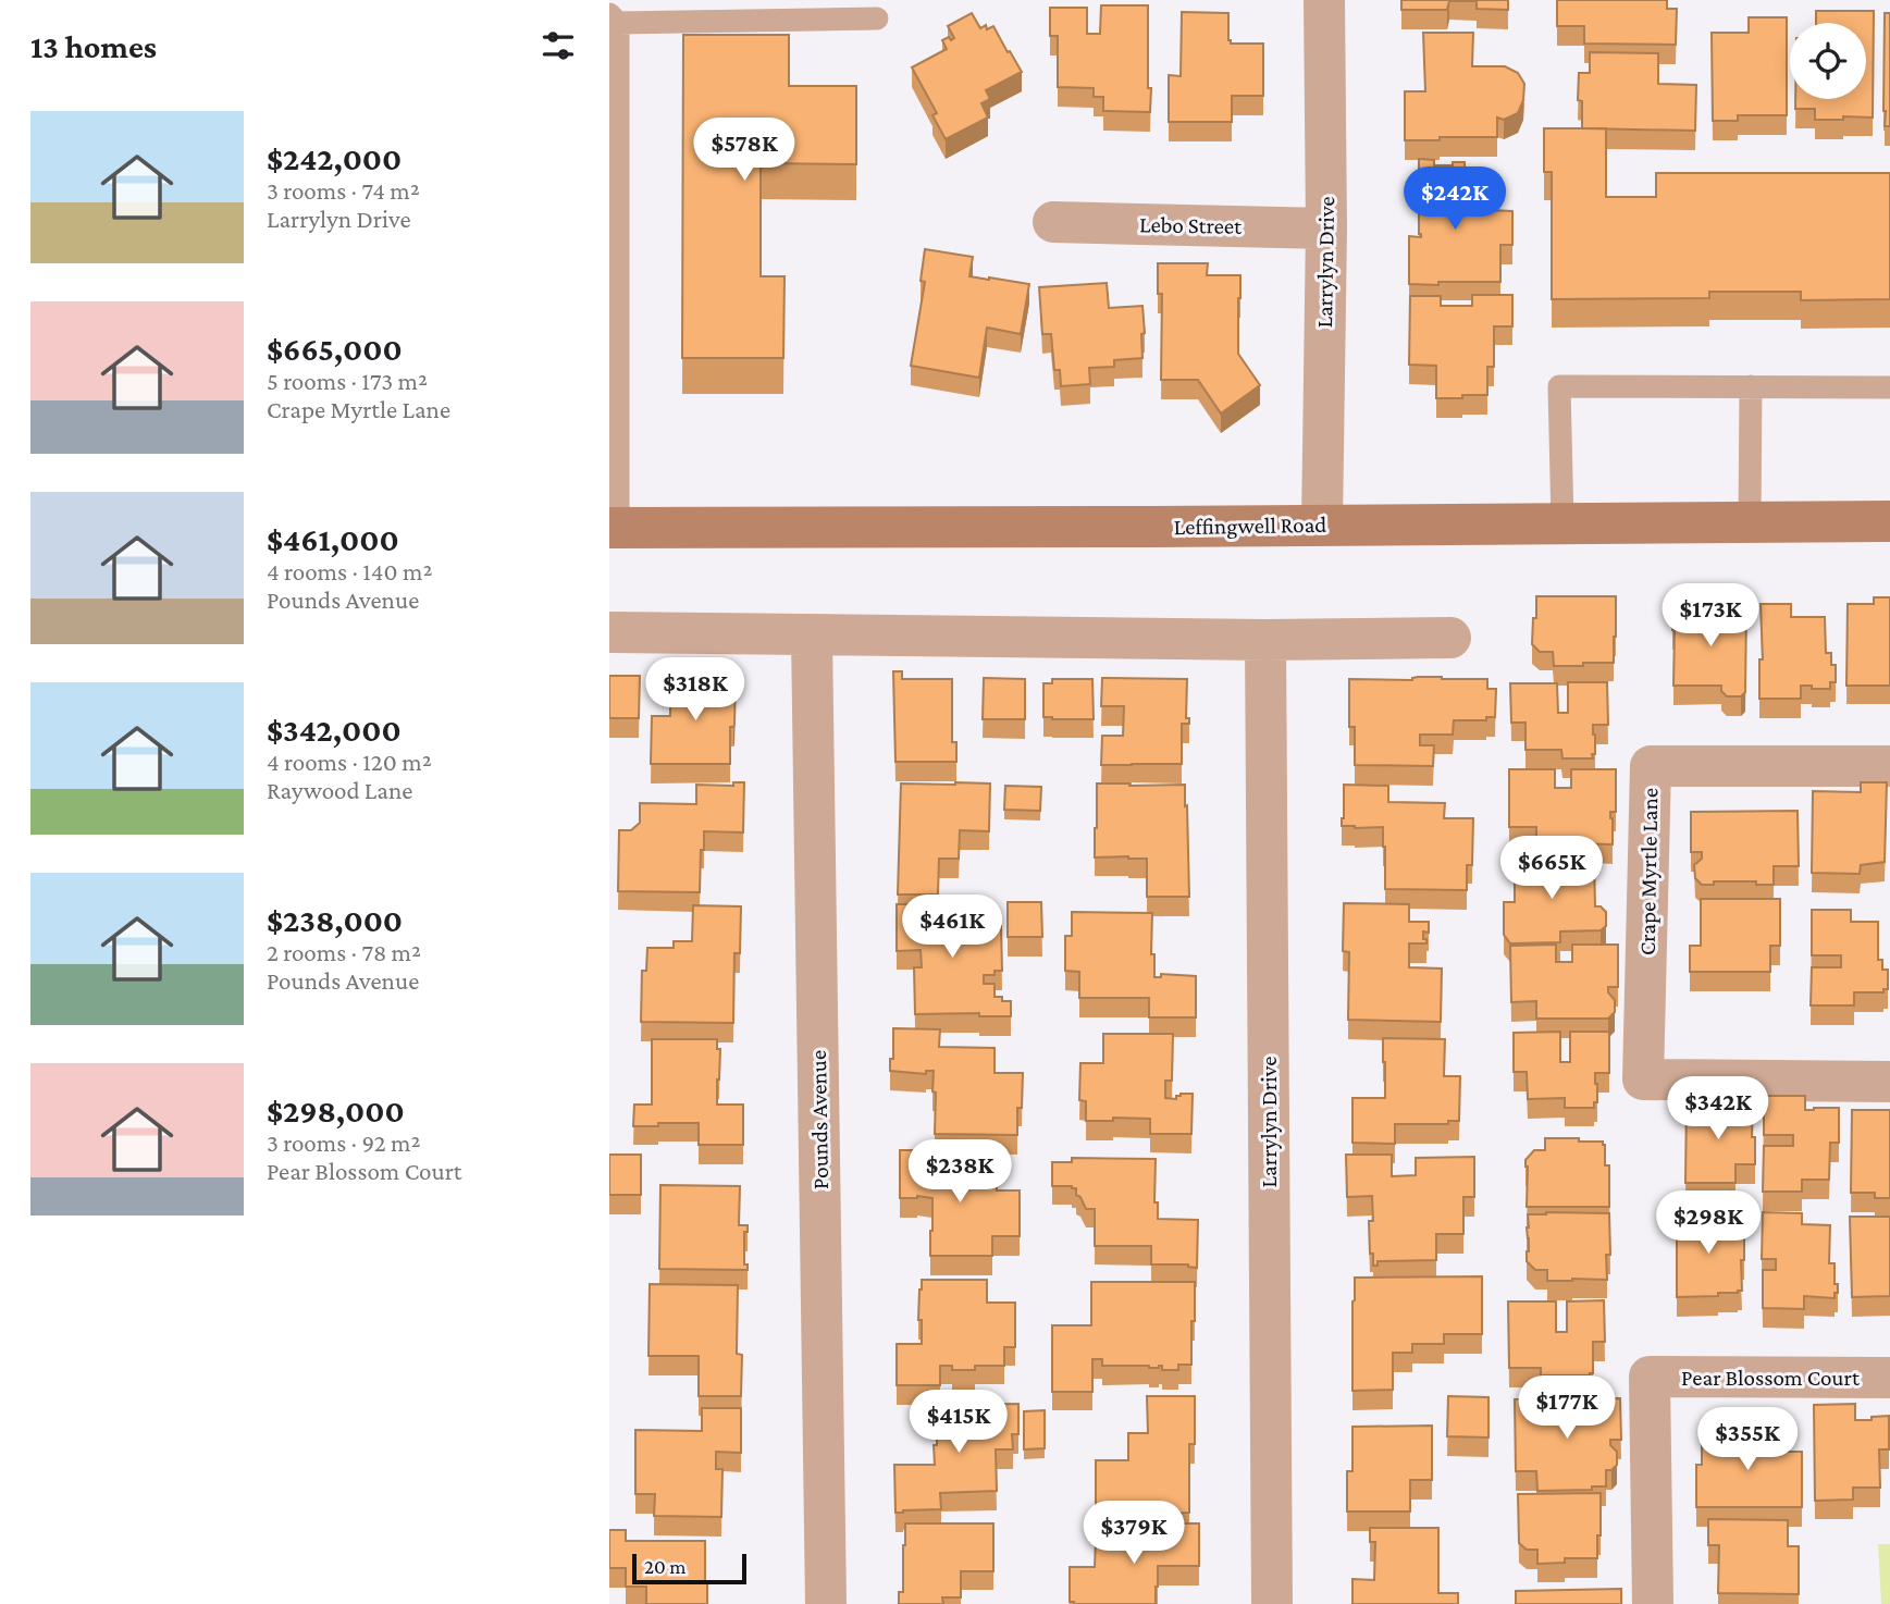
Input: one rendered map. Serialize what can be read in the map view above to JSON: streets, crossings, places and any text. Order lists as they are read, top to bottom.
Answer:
{
  "streets": {
    "main road": ["Leffingwell Road"],
    "street": [
      "Lebo Street",
      "Larrylyn Drive",
      "Crape Myrtle Lane",
      "Pounds Avenue",
      "Pear Blossom Court"
    ]
  },
  "crossings": [
    ["Lebo Street", "Larrylyn Drive"],
    ["Larrylyn Drive", "Leffingwell Road"]
  ],
  "scale_bar": "20 m",
  "page": {
    "heading": "13 homes",
    "list": [
      {
        "name": "$242,000",
        "note": "3 rooms · 74 m² · Larrylyn Drive"
      },
      {
        "name": "$665,000",
        "note": "5 rooms · 173 m² · Crape Myrtle Lane"
      },
      {
        "name": "$461,000",
        "note": "4 rooms · 140 m² · Pounds Avenue"
      },
      {
        "name": "$342,000",
        "note": "4 rooms · 120 m² · Raywood Lane"
      },
      {
        "name": "$238,000",
        "note": "2 rooms · 78 m² · Pounds Avenue"
      },
      {
        "name": "$298,000",
        "note": "3 rooms · 92 m² · Pear Blossom Court"
      }
    ],
    "price": [
      "$578K",
      "$242K",
      "$173K",
      "$318K",
      "$665K",
      "$461K",
      "$342K",
      "$238K",
      "$298K",
      "$177K",
      "$415K",
      "$355K",
      "$379K"
    ],
    "scale": "20 m"
  }
}
